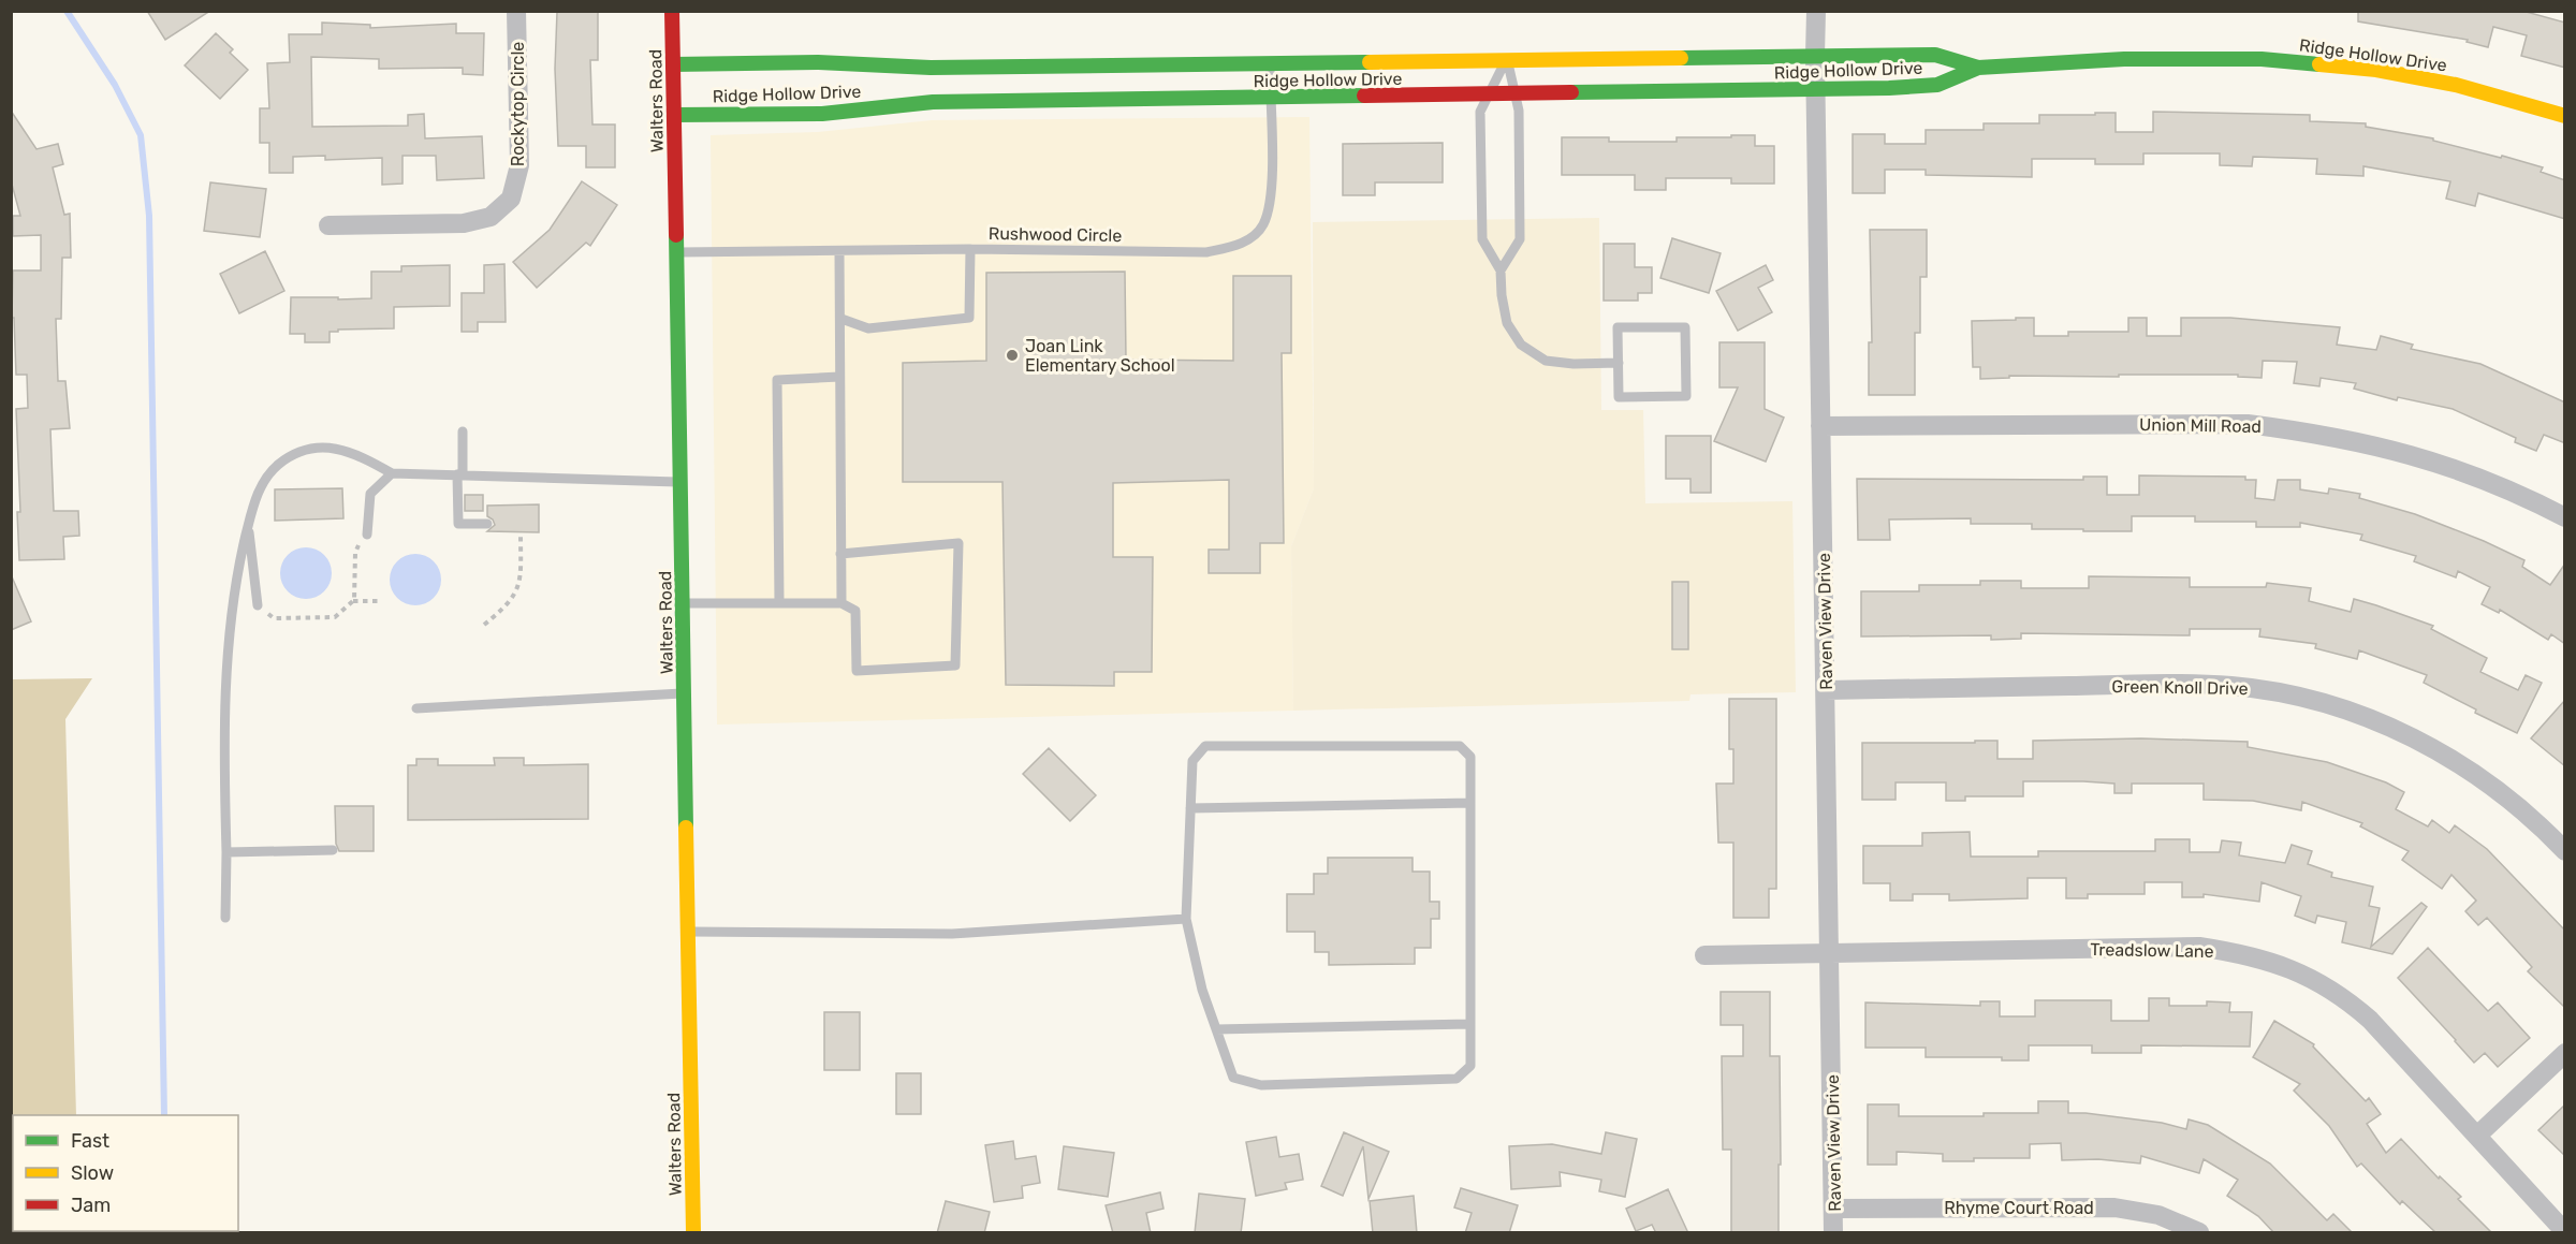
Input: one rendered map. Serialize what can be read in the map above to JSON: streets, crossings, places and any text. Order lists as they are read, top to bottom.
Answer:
{
  "streets": {
    "street": [
      "Ridge Hollow Drive",
      "Walters Road",
      "Rockytop Circle",
      "Union Mill Road",
      "Raven View Drive",
      "Green Knoll Drive",
      "Treadslow Lane",
      "Rhyme Court Road"
    ],
    "lane": ["Rushwood Circle"]
  },
  "crossings": [
    ["Ridge Hollow Drive", "Walters Road"],
    ["Ridge Hollow Drive", "Rushwood Circle"],
    ["Ridge Hollow Drive", "Raven View Drive"],
    ["Walters Road", "Rushwood Circle"],
    ["Union Mill Road", "Raven View Drive"],
    ["Raven View Drive", "Green Knoll Drive"],
    ["Raven View Drive", "Treadslow Lane"],
    ["Raven View Drive", "Rhyme Court Road"]
  ],
  "places": ["Joan Link Elementary School"],
  "legend": ["Fast", "Slow", "Jam"]
}
